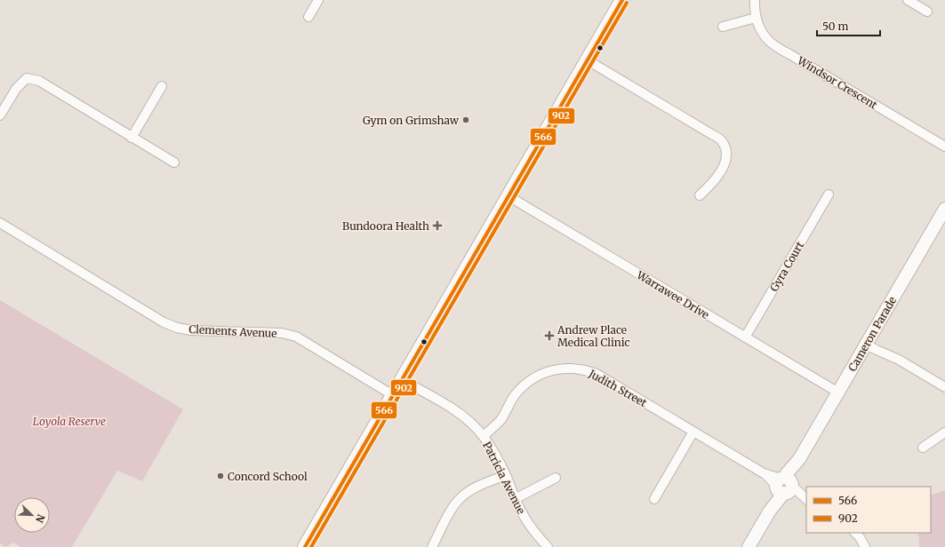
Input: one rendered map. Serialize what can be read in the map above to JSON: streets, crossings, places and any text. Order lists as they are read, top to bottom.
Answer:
{
  "streets": {
    "street": [
      "Windsor Crescent",
      "Gyra Court",
      "Warrawee Drive",
      "Clements Avenue",
      "Cameron Parade",
      "Judith Street",
      "Patricia Avenue"
    ]
  },
  "crossings": [
    ["Gyra Court", "Warrawee Drive"],
    ["Warrawee Drive", "Cameron Parade"],
    ["Cameron Parade", "Judith Street"],
    ["Judith Street", "Patricia Avenue"]
  ],
  "parks": ["Loyola Reserve"],
  "places": {
    "other": ["Gym on Grimshaw", "Concord School"],
    "health": ["Bundoora Health", "Andrew Place Medical Clinic"]
  },
  "lines": ["transit line 566", "transit line 902"],
  "legend": ["566", "902"],
  "scale_bar": "50 m",
  "north": "bottom right"
}
